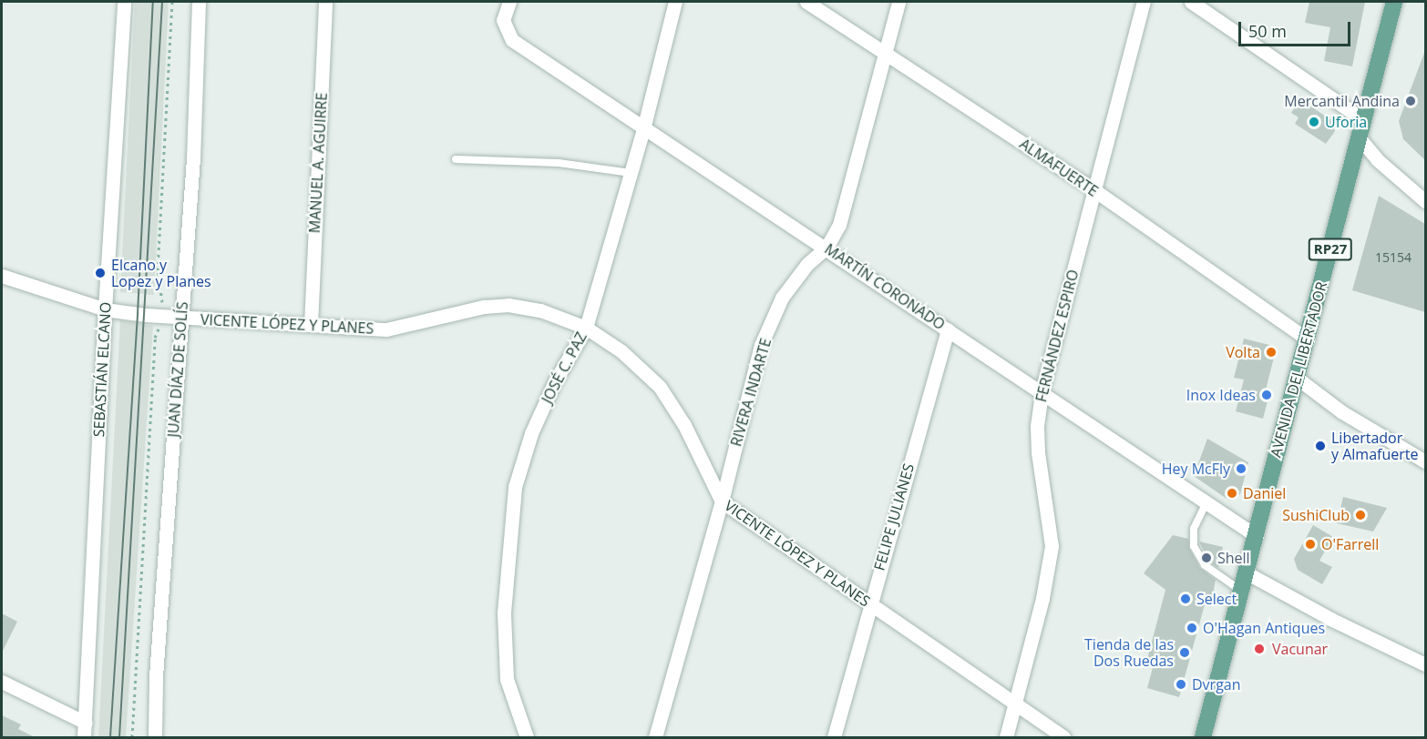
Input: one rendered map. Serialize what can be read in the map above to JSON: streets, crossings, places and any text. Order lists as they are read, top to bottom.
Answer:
{
  "streets": {
    "main road": ["RP27", "AVENIDA DEL LIBERTADOR"],
    "street": [
      "MANUEL A. AGUIRRE",
      "ALMAFUERTE",
      "MARTÍN CORONADO",
      "VICENTE LÓPEZ Y PLANES",
      "FERNÁNDEZ ESPIRO",
      "JOSÉ C. PAZ",
      "SEBASTIÁN ELCANO",
      "JUAN DÍAZ DE SOLÍS",
      "RIVERA INDARTE",
      "FELIPE JULIANES"
    ]
  },
  "crossings": [
    ["MANUEL A. AGUIRRE", "VICENTE LÓPEZ Y PLANES"],
    ["ALMAFUERTE", "FERNÁNDEZ ESPIRO"],
    ["ALMAFUERTE", "AVENIDA DEL LIBERTADOR"],
    ["ALMAFUERTE", "RIVERA INDARTE"],
    ["MARTÍN CORONADO", "FERNÁNDEZ ESPIRO"],
    ["MARTÍN CORONADO", "JOSÉ C. PAZ"],
    ["MARTÍN CORONADO", "AVENIDA DEL LIBERTADOR"],
    ["MARTÍN CORONADO", "RIVERA INDARTE"],
    ["MARTÍN CORONADO", "FELIPE JULIANES"],
    ["VICENTE LÓPEZ Y PLANES", "FERNÁNDEZ ESPIRO"],
    ["VICENTE LÓPEZ Y PLANES", "JOSÉ C. PAZ"],
    ["VICENTE LÓPEZ Y PLANES", "SEBASTIÁN ELCANO"],
    ["VICENTE LÓPEZ Y PLANES", "JUAN DÍAZ DE SOLÍS"],
    ["VICENTE LÓPEZ Y PLANES", "RIVERA INDARTE"],
    ["VICENTE LÓPEZ Y PLANES", "FELIPE JULIANES"]
  ],
  "places": [
    "Mercantil Andina",
    "Uforia",
    "Elcano y Lopez y Planes",
    "Volta",
    "Inox Ideas",
    "Libertador y Almafuerte",
    "Hey McFly",
    "Daniel",
    "SushiClub",
    "O'Farrell",
    "Shell",
    "Select",
    "O'Hagan Antiques",
    "Vacunar",
    "Tienda de las Dos Ruedas",
    "Dvrgan"
  ],
  "house_numbers": ["15154"],
  "scale_bar": "50 m"
}
